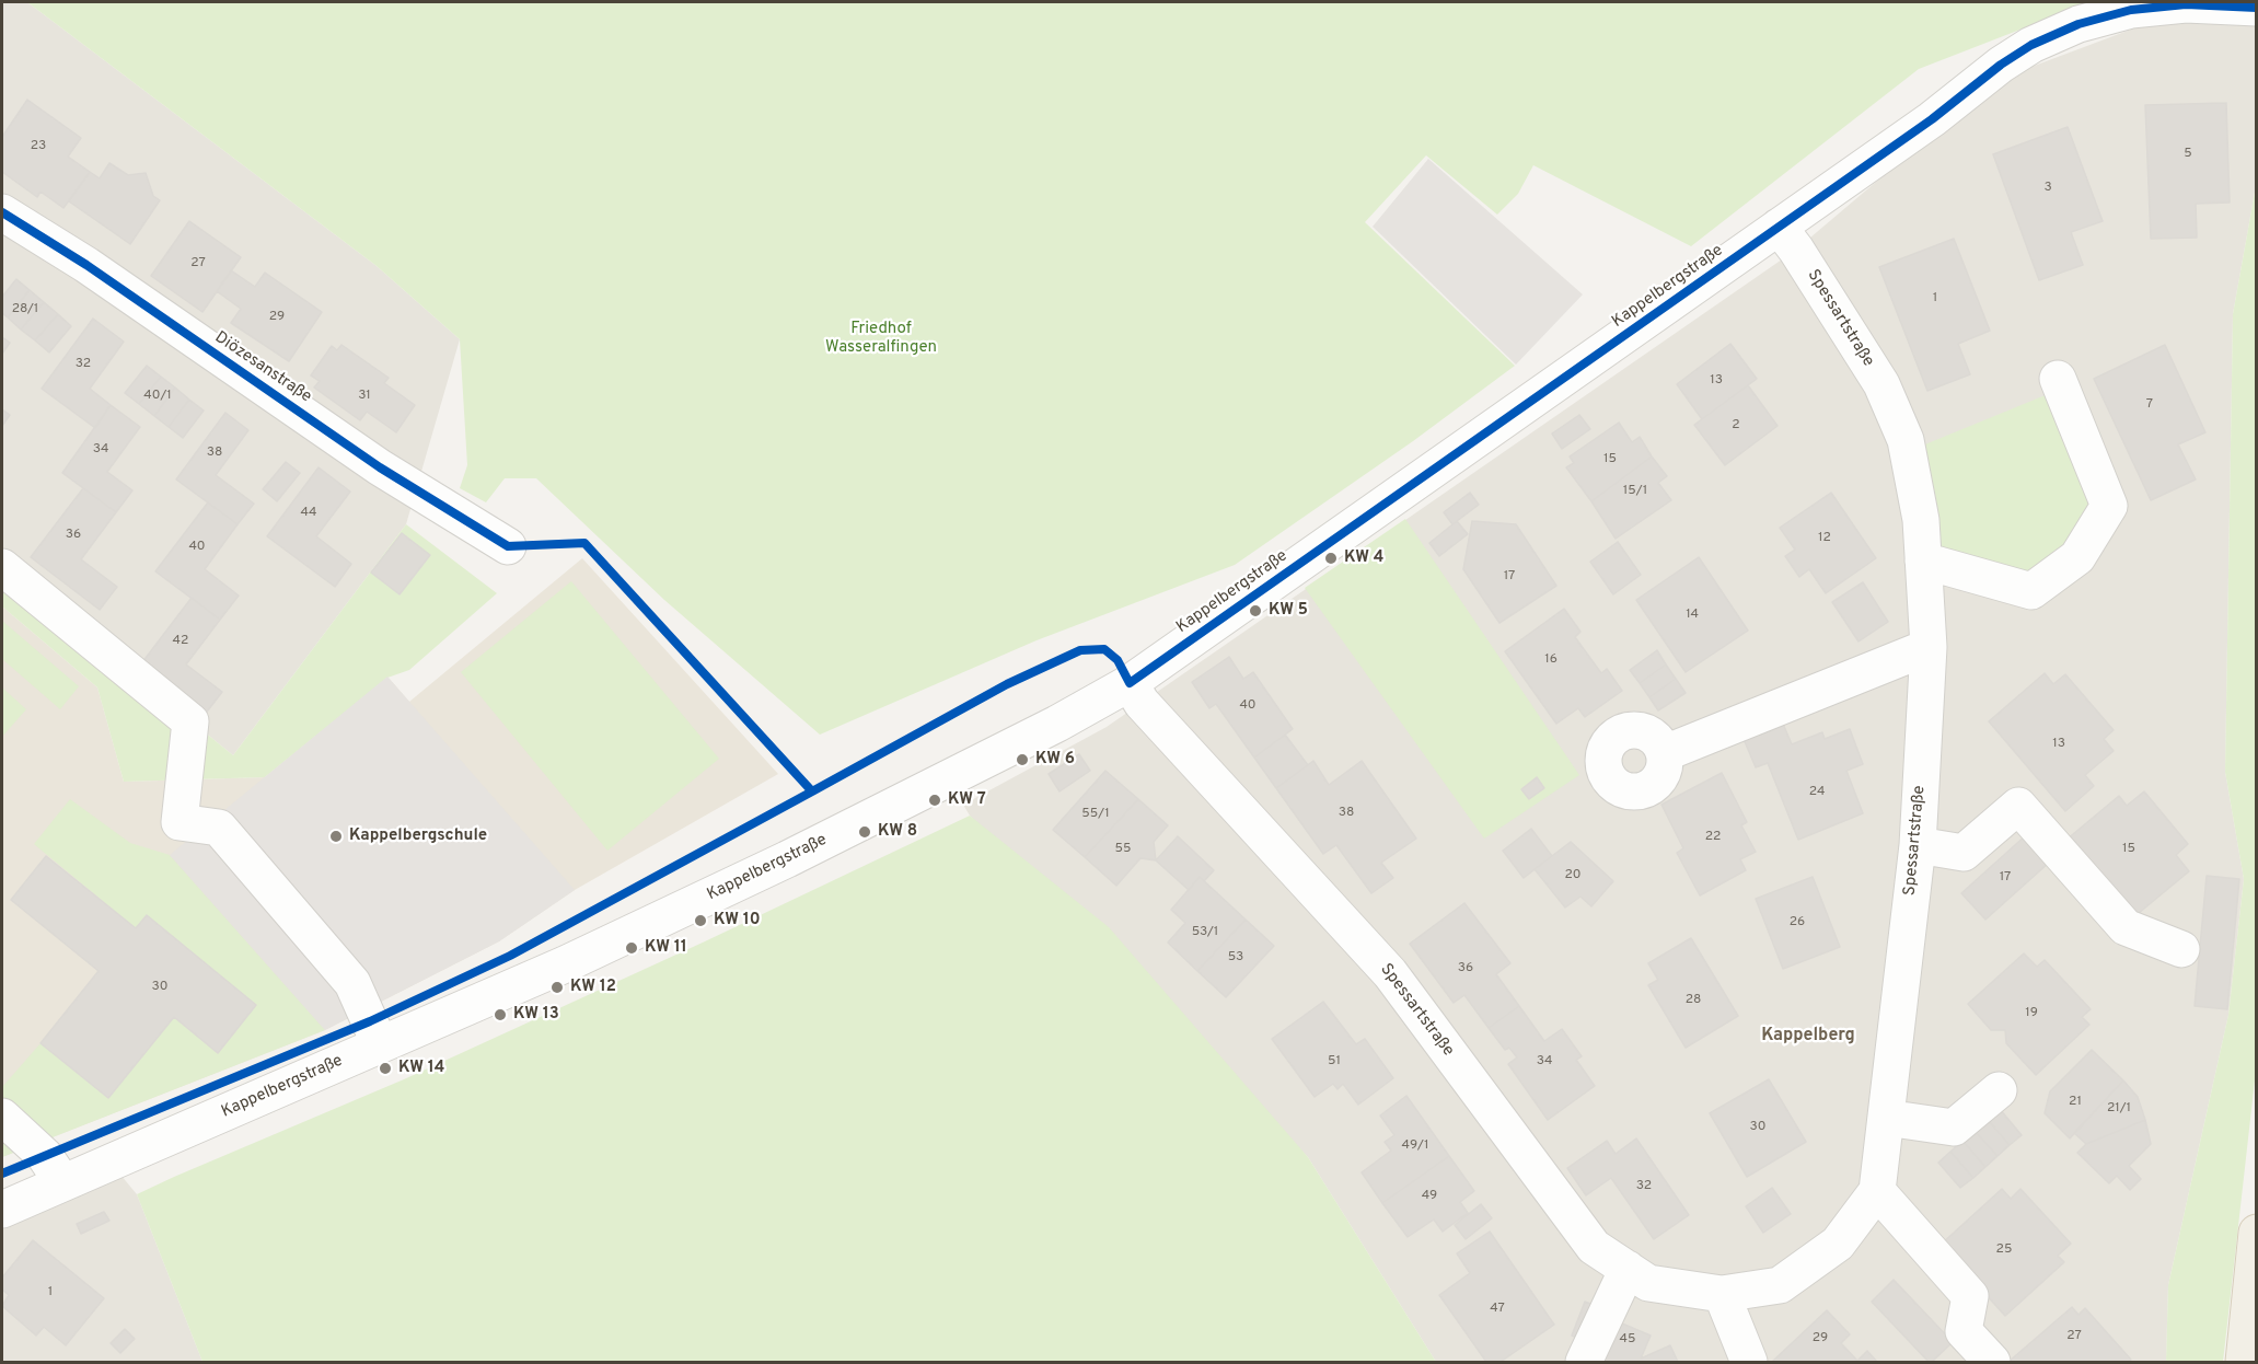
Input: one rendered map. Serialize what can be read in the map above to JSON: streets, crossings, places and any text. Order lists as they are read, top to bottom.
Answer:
{
  "streets": {
    "street": ["Kappelbergstraße", "Spessartstraße", "Diözesanstraße"]
  },
  "crossings": [
    ["Kappelbergstraße", "Spessartstraße"]
  ],
  "districts": ["Kappelberg"],
  "parks": ["Friedhof Wasseralfingen"],
  "places": [
    "KW 4",
    "KW 5",
    "KW 6",
    "KW 7",
    "KW 8",
    "Kappelbergschule",
    "KW 10",
    "KW 11",
    "KW 12",
    "KW 13",
    "KW 14"
  ],
  "house_numbers": [
    "23",
    "5",
    "3",
    "27",
    "1",
    "28/1",
    "29",
    "32",
    "13",
    "40/1",
    "31",
    "7",
    "2",
    "34",
    "38",
    "15",
    "15/1",
    "44",
    "36",
    "12",
    "40",
    "17",
    "14",
    "42",
    "16",
    "40",
    "13",
    "24",
    "38",
    "55/1",
    "22",
    "55",
    "15",
    "20",
    "17",
    "26",
    "53/1",
    "53",
    "36",
    "30",
    "28",
    "19",
    "51",
    "34",
    "21",
    "21/1",
    "30",
    "49/1",
    "32",
    "49",
    "25",
    "1",
    "47",
    "27",
    "29",
    "45"
  ]
}
